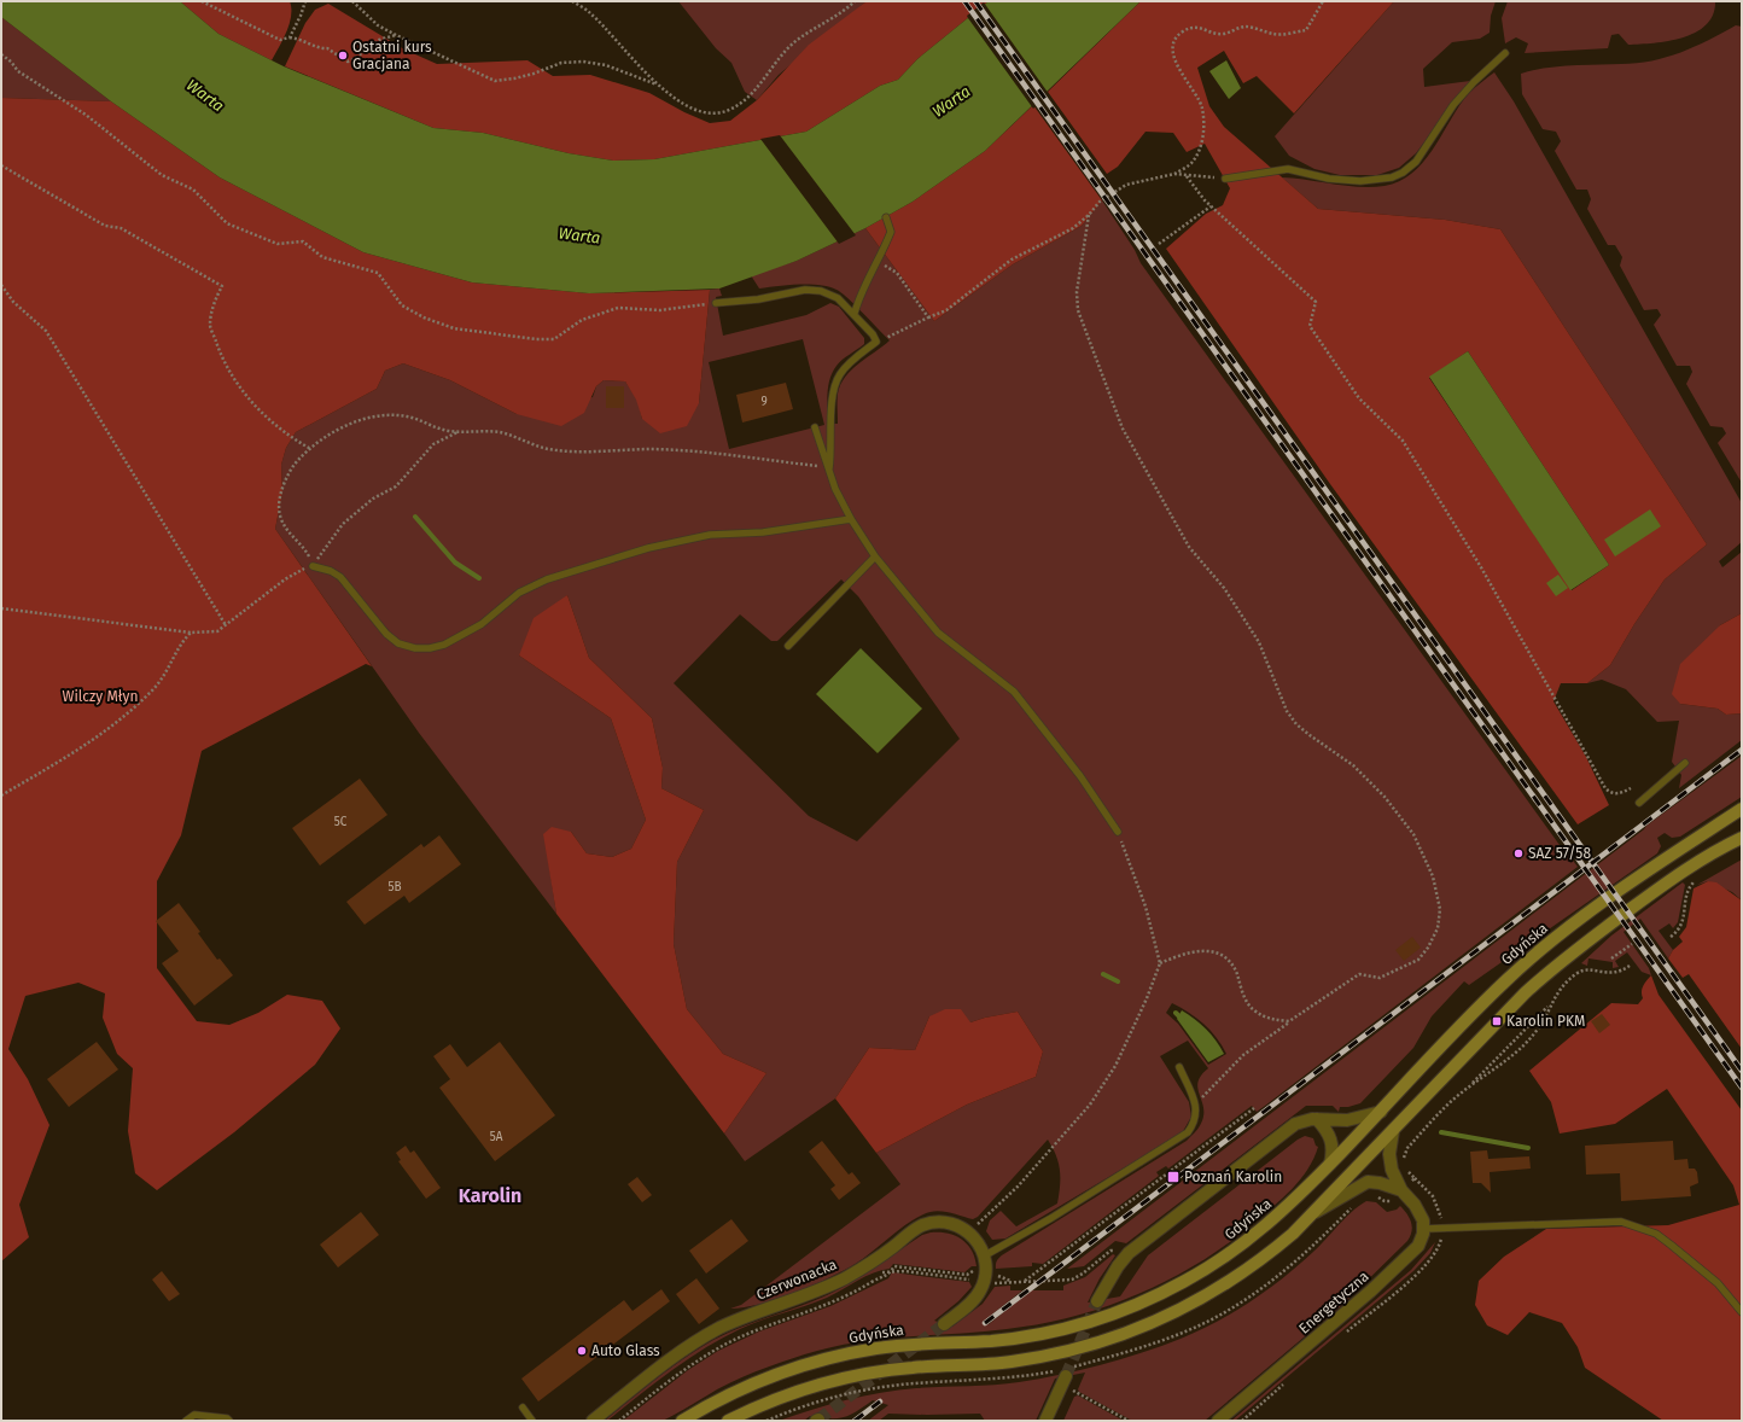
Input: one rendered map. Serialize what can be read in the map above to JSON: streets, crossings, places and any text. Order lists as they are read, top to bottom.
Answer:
{
  "streets": {
    "main road": ["Gdyńska"],
    "street": ["Czerwonacka", "Energetyczna"]
  },
  "districts": ["Karolin"],
  "water": ["Warta"],
  "parks": ["Wilczy Młyn"],
  "places": {
    "other": ["Ostatni kurs Gracjana", "SAZ 57/58", "Auto Glass"],
    "transit": ["Karolin PKM", "Poznań Karolin"]
  },
  "house_numbers": [
    "9",
    "5C",
    "5B",
    "5A"
  ]
}
